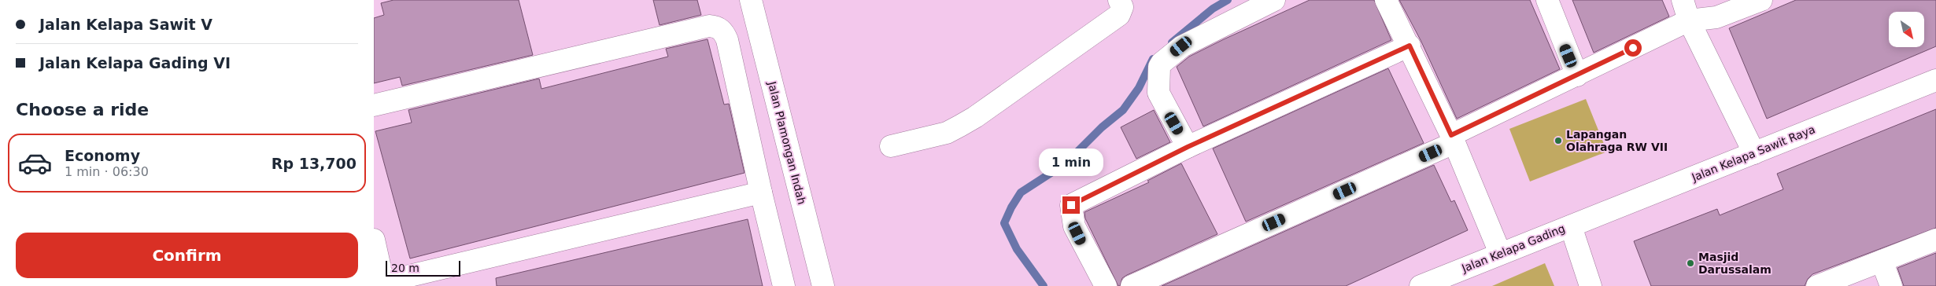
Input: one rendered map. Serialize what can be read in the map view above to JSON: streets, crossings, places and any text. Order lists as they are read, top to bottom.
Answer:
{
  "streets": {
    "street": ["Jalan Plamongan Indah", "Jalan Kelapa Sawit Raya", "Jalan Kelapa Gading"]
  },
  "crossings": [
    ["Jalan Kelapa Sawit Raya", "Jalan Kelapa Gading"]
  ],
  "places": ["Lapangan Olahraga RW VII", "Masjid Darussalam"],
  "scale_bar": "20 m",
  "north": "bottom right",
  "page": {
    "banner": ["Jalan Kelapa Sawit V", "Jalan Kelapa Gading VI"],
    "heading": "Choose a ride",
    "list": [
      {
        "name": "Economy",
        "note": "1 min · 06:30",
        "value": "Rp 13,700"
      }
    ],
    "bubble": "1 min",
    "buttons": "Confirm",
    "scale": "20 m"
  }
}
